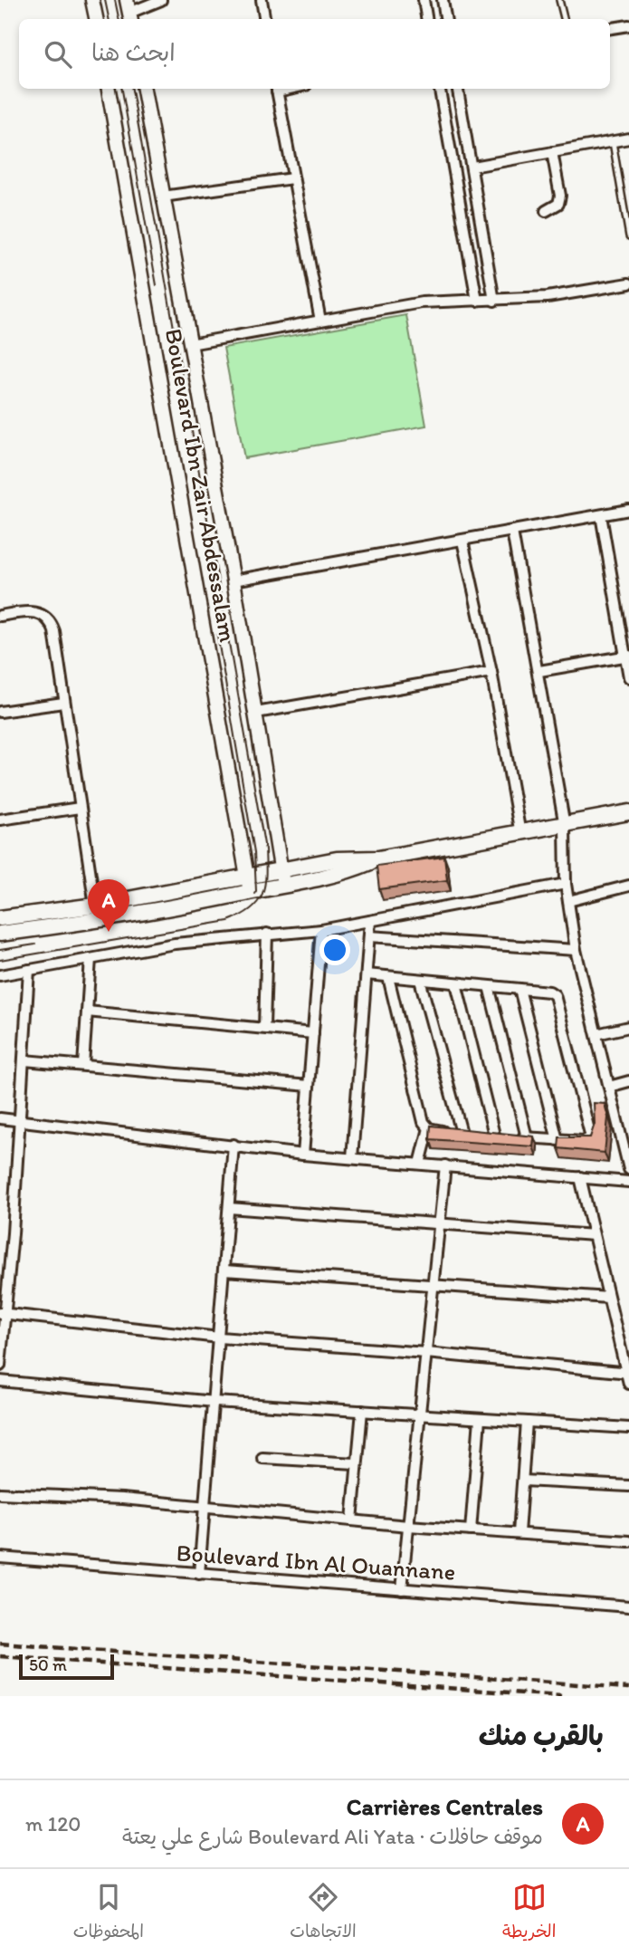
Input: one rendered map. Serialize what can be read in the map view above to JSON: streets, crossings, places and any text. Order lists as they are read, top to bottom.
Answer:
{
  "streets": {
    "street": ["Boulevard Ibn Zair Abdessalam", "Boulevard Ibn Al Ouannane"]
  },
  "scale_bar": "50 m",
  "page": {
    "search": "ابحث هنا",
    "pins": "A",
    "scale": "50 m",
    "heading": "بالقرب منك",
    "list": [
      {
        "mark": "A",
        "name": "Carrières Centrales",
        "note": "موقف حافلات · Boulevard Ali Yata شارع علي يعتة",
        "value": "120 m"
      }
    ],
    "nav": ["الخريطة", "الاتجاهات", "المحفوظات"]
  }
}
